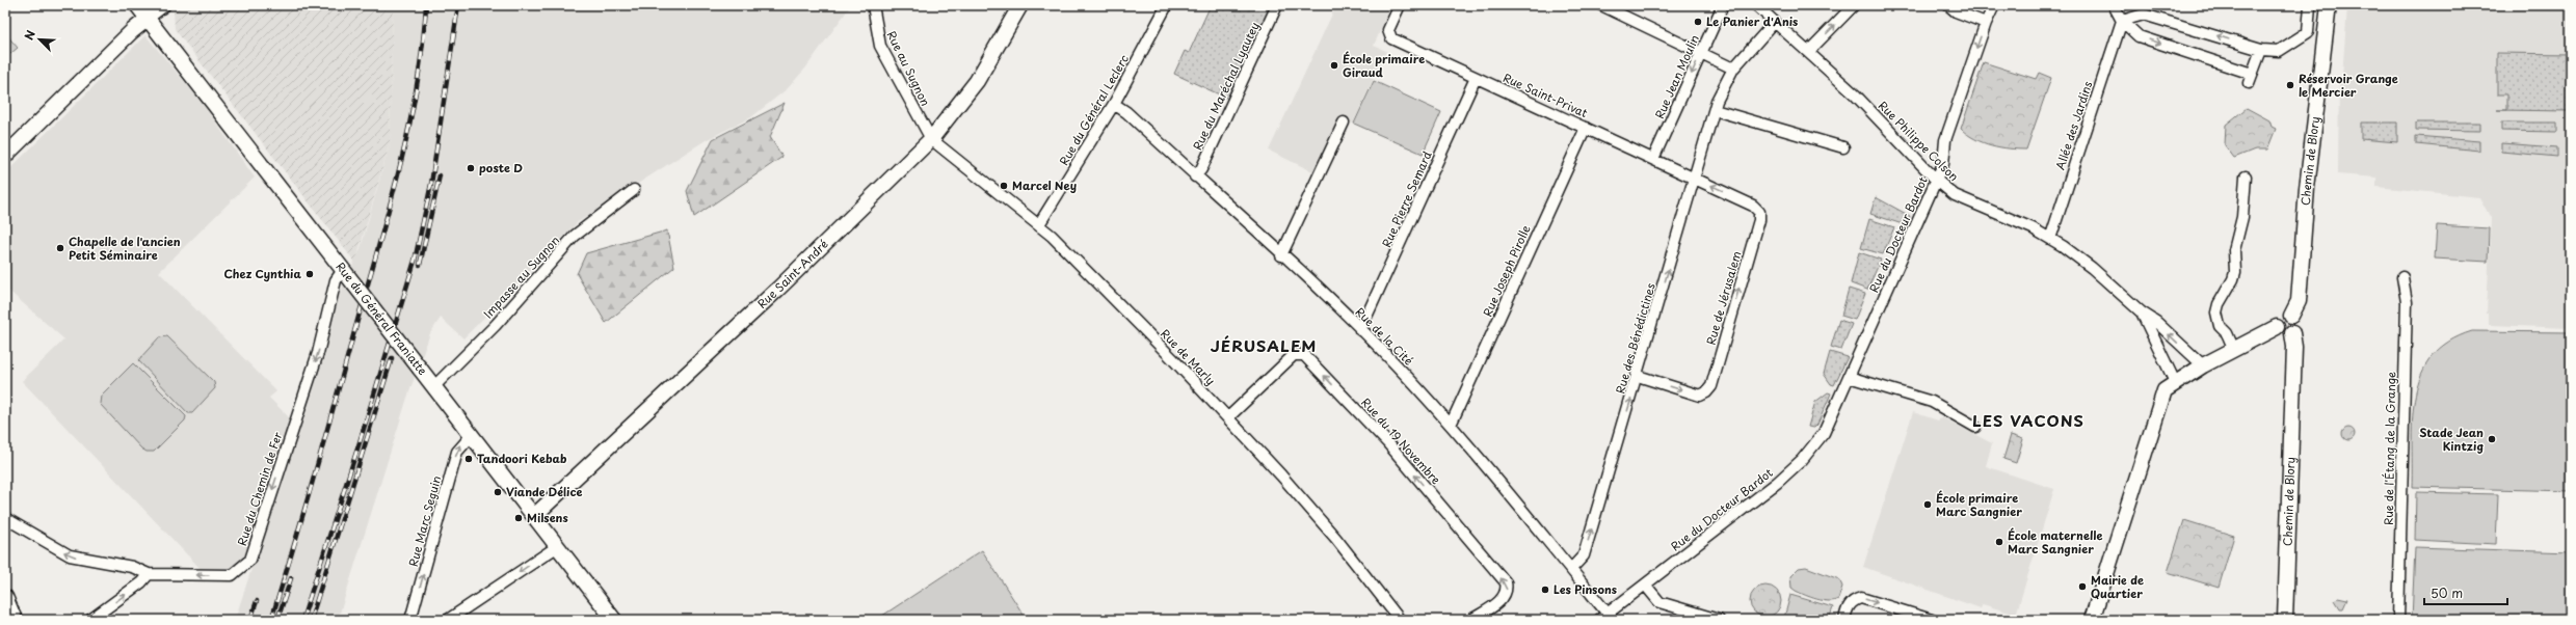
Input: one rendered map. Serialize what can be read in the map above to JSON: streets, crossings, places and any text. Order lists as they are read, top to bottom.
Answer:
{
  "streets": {
    "street": [
      "Rue au Sugnon",
      "Rue Jean Moulin",
      "Rue du Maréchal Lyautey",
      "Rue Saint-Privat",
      "Rue du Général Leclerc",
      "Allée des Jardins",
      "Rue Philippe Colson",
      "Chemin de Blory",
      "Rue Pierre Semard",
      "Rue du Docteur Bardot",
      "Rue Joseph Pirolle",
      "Rue Saint-André",
      "Impasse au Sugnon",
      "Rue de Jérusalem",
      "Rue du Général Franiatte",
      "Rue de la Cité",
      "Rue des Bénédictines",
      "Rue de Marly",
      "Rue du 19 Novembre",
      "Rue de l'Étang de la Grange",
      "Rue du Chemin de Fer",
      "Rue Marc Seguin"
    ]
  },
  "crossings": [
    ["Rue au Sugnon", "Rue Saint-André"],
    ["Rue au Sugnon", "Rue de Marly"],
    ["Rue Jean Moulin", "Rue Saint-Privat"],
    ["Rue du Maréchal Lyautey", "Rue de la Cité"],
    ["Rue Saint-Privat", "Rue Pierre Semard"],
    ["Rue Saint-Privat", "Rue Joseph Pirolle"],
    ["Rue Saint-Privat", "Rue de Jérusalem"],
    ["Rue Saint-Privat", "Rue des Bénédictines"],
    ["Rue du Général Leclerc", "Rue de la Cité"],
    ["Rue du Général Leclerc", "Rue de Marly"],
    ["Allée des Jardins", "Rue Philippe Colson"],
    ["Rue Philippe Colson", "Rue du Docteur Bardot"],
    ["Rue Philippe Colson", "Rue des Bénédictines"],
    ["Rue Pierre Semard", "Rue de la Cité"],
    ["Rue du Docteur Bardot", "Rue de la Cité"],
    ["Rue Joseph Pirolle", "Rue de la Cité"],
    ["Rue Saint-André", "Rue du Général Franiatte"],
    ["Rue Saint-André", "Rue de Marly"],
    ["Impasse au Sugnon", "Rue du Général Franiatte"],
    ["Rue de Jérusalem", "Rue des Bénédictines"],
    ["Rue du Général Franiatte", "Rue du Chemin de Fer"],
    ["Rue du Général Franiatte", "Rue Marc Seguin"],
    ["Rue de la Cité", "Rue des Bénédictines"],
    ["Rue de Marly", "Rue du 19 Novembre"]
  ],
  "one_way": ["Rue Jean Moulin", "Rue des Bénédictines", "Rue Marc Seguin"],
  "districts": ["JÉRUSALEM", "LES VACONS"],
  "places": [
    "Le Panier d'Anis",
    "École primaire Giraud",
    "Réservoir Grange le Mercier",
    "poste D",
    "Marcel Ney",
    "Chapelle de l'ancien Petit Séminaire",
    "Chez Cynthia",
    "Stade Jean Kintzig",
    "Tandoori Kebab",
    "Viande Délice",
    "École primaire Marc Sangnier",
    "Milsens",
    "École maternelle Marc Sangnier",
    "Mairie de Quartier",
    "Les Pinsons"
  ],
  "scale_bar": "50 m",
  "north": "top left"
}
